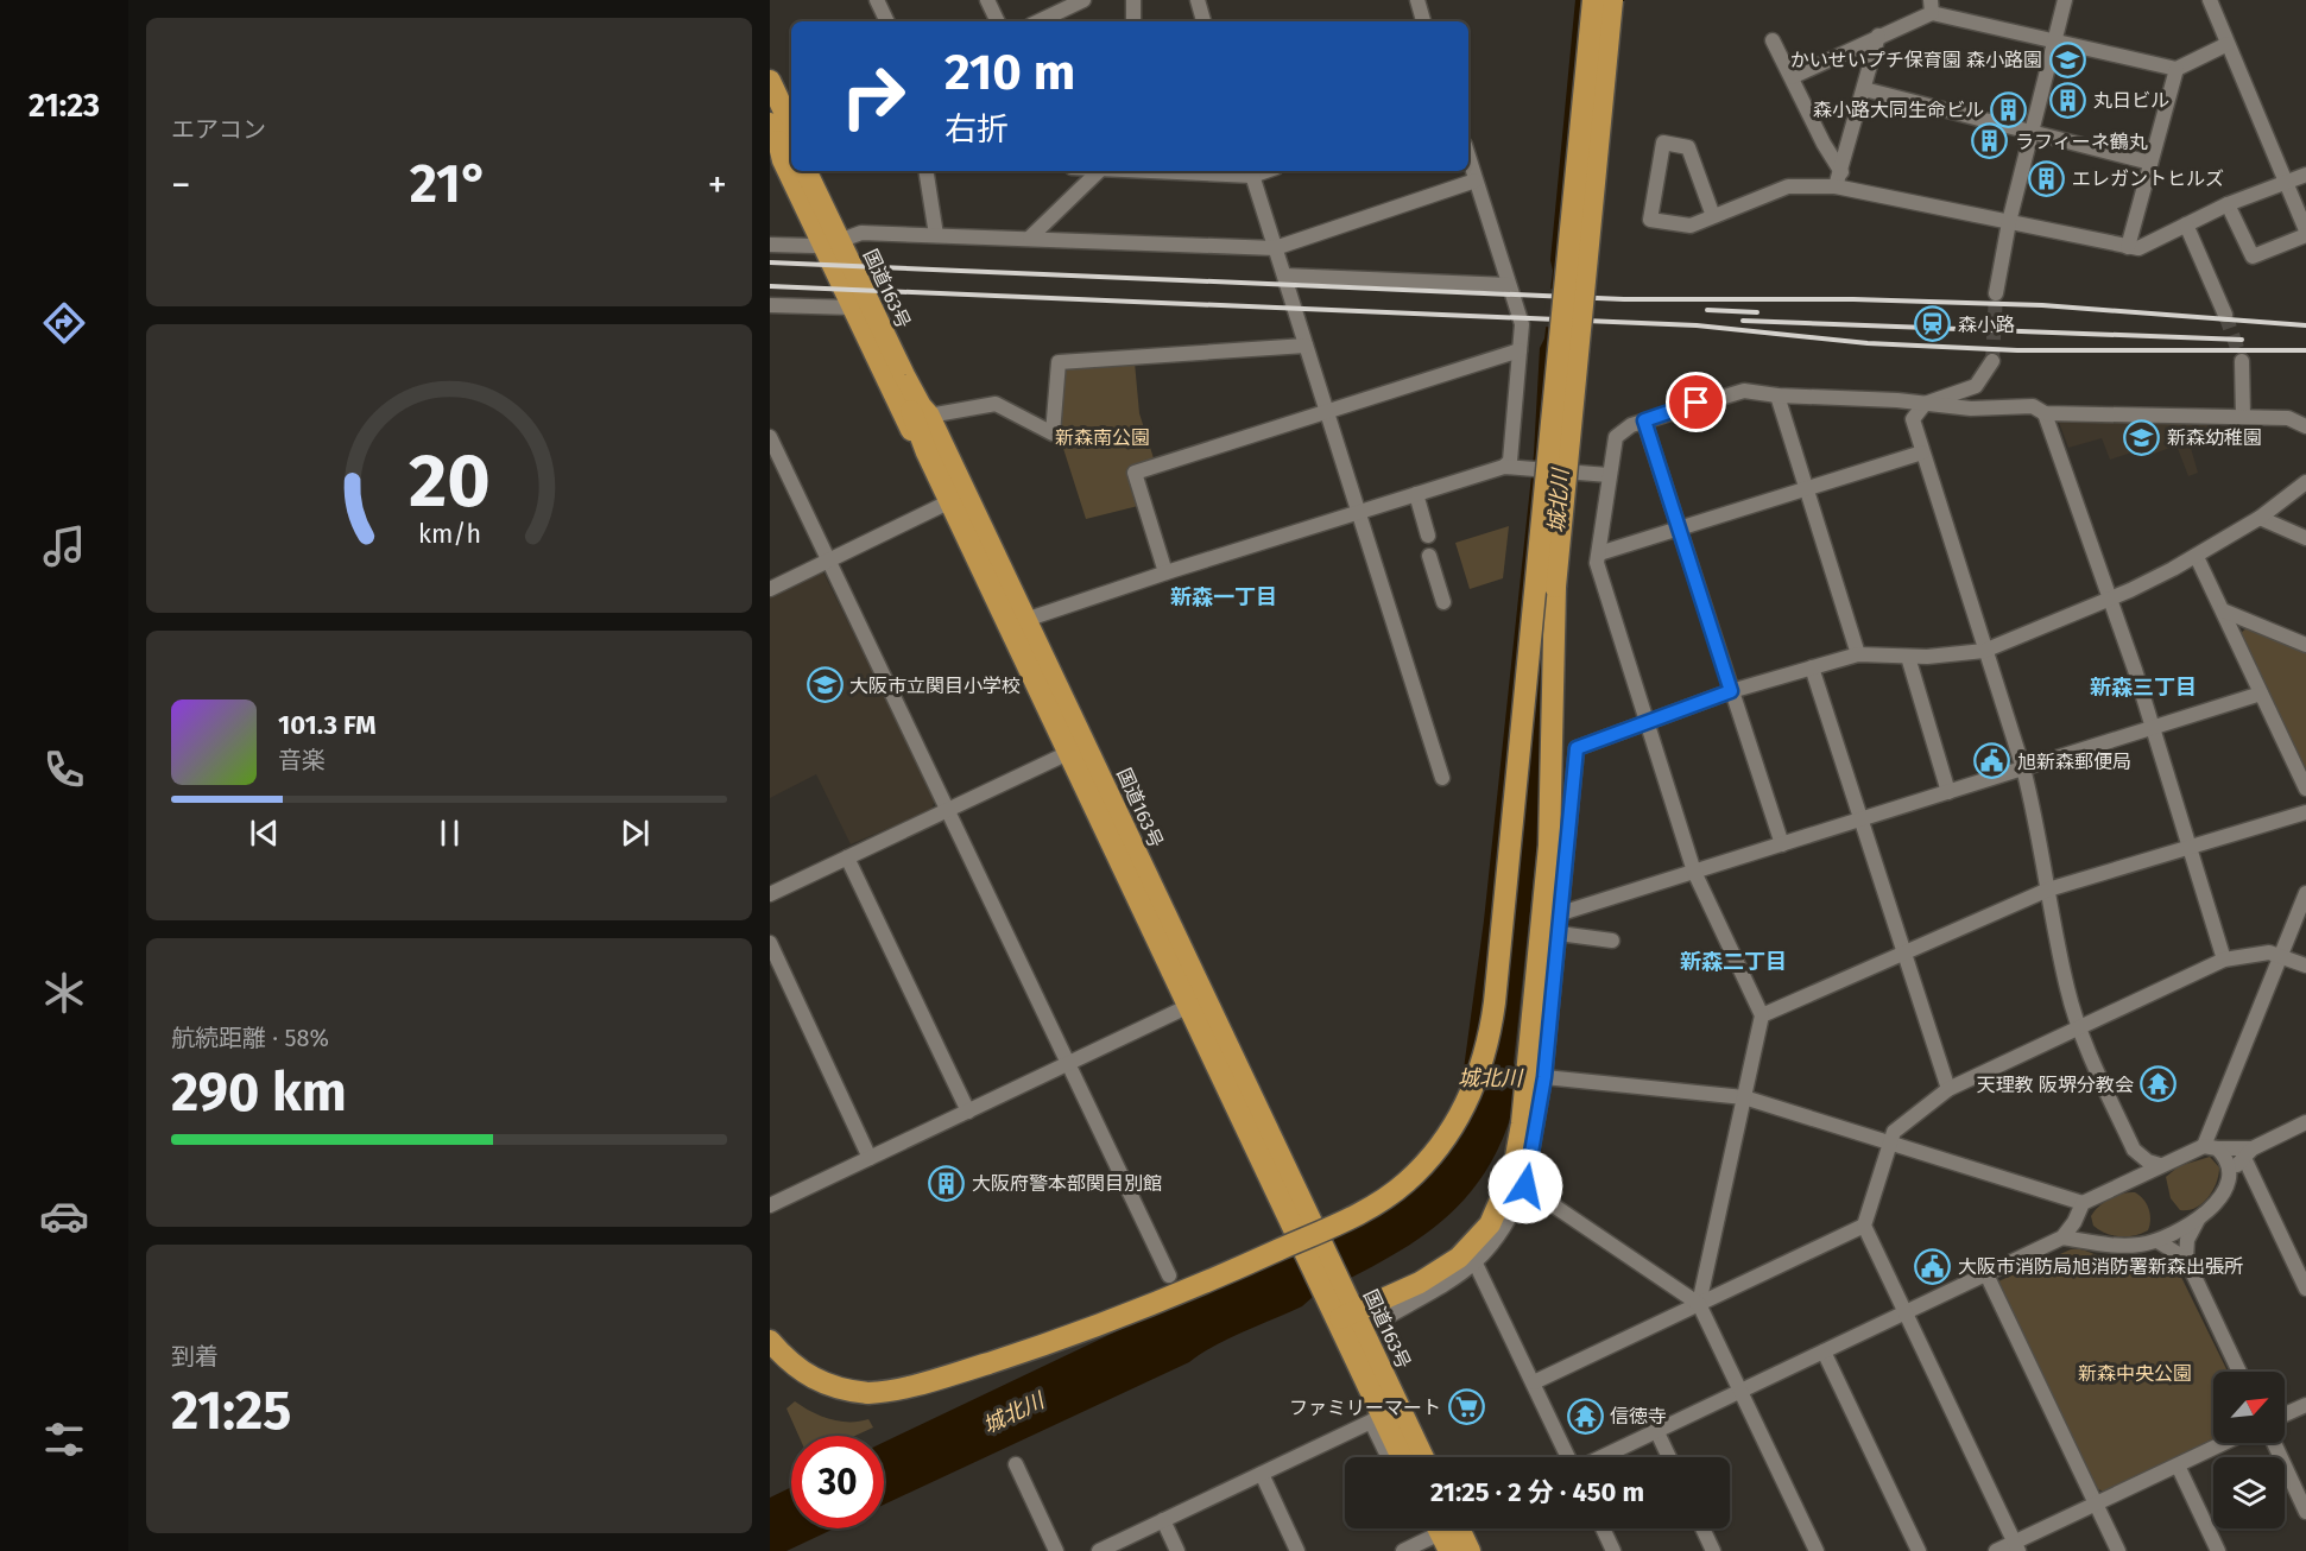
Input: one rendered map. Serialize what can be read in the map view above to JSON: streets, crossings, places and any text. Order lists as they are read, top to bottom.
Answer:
{
  "streets": {
    "highway": ["国道163号"]
  },
  "districts": ["新森一丁目", "新森三丁目", "新森二丁目"],
  "water": ["城北川"],
  "parks": ["新森南公園", "新森中央公園"],
  "places": {
    "school or university": ["かいせいプチ保育園 森小路園", "新森幼稚園", "大阪市立関目小学校"],
    "building": [
      "丸日ビル",
      "森小路大同生命ビル",
      "ラフィーネ鶴丸",
      "エレガントヒルズ",
      "大阪府警本部関目別館"
    ],
    "station": ["森小路"],
    "public building": ["旭新森郵便局", "大阪市消防局旭消防署新森出張所"],
    "temple": ["天理教 阪堺分教会", "信徳寺"],
    "supermarket": ["ファミリーマート"]
  },
  "north": "top right",
  "page": {
    "tabs": "21:23",
    "tile": [
      "エアコン",
      ["航続距離 · 58%", "290 km"],
      ["到着", "21:25"]
    ],
    "turn": ["210 m", "右折"],
    "heat": ["−", "21°", "+"],
    "song": ["101.3 FM", "音楽"],
    "limit": "30",
    "trip": "21:25 · 2 分 · 450 m",
    "gauge": ["20", "km/h"]
  }
}
